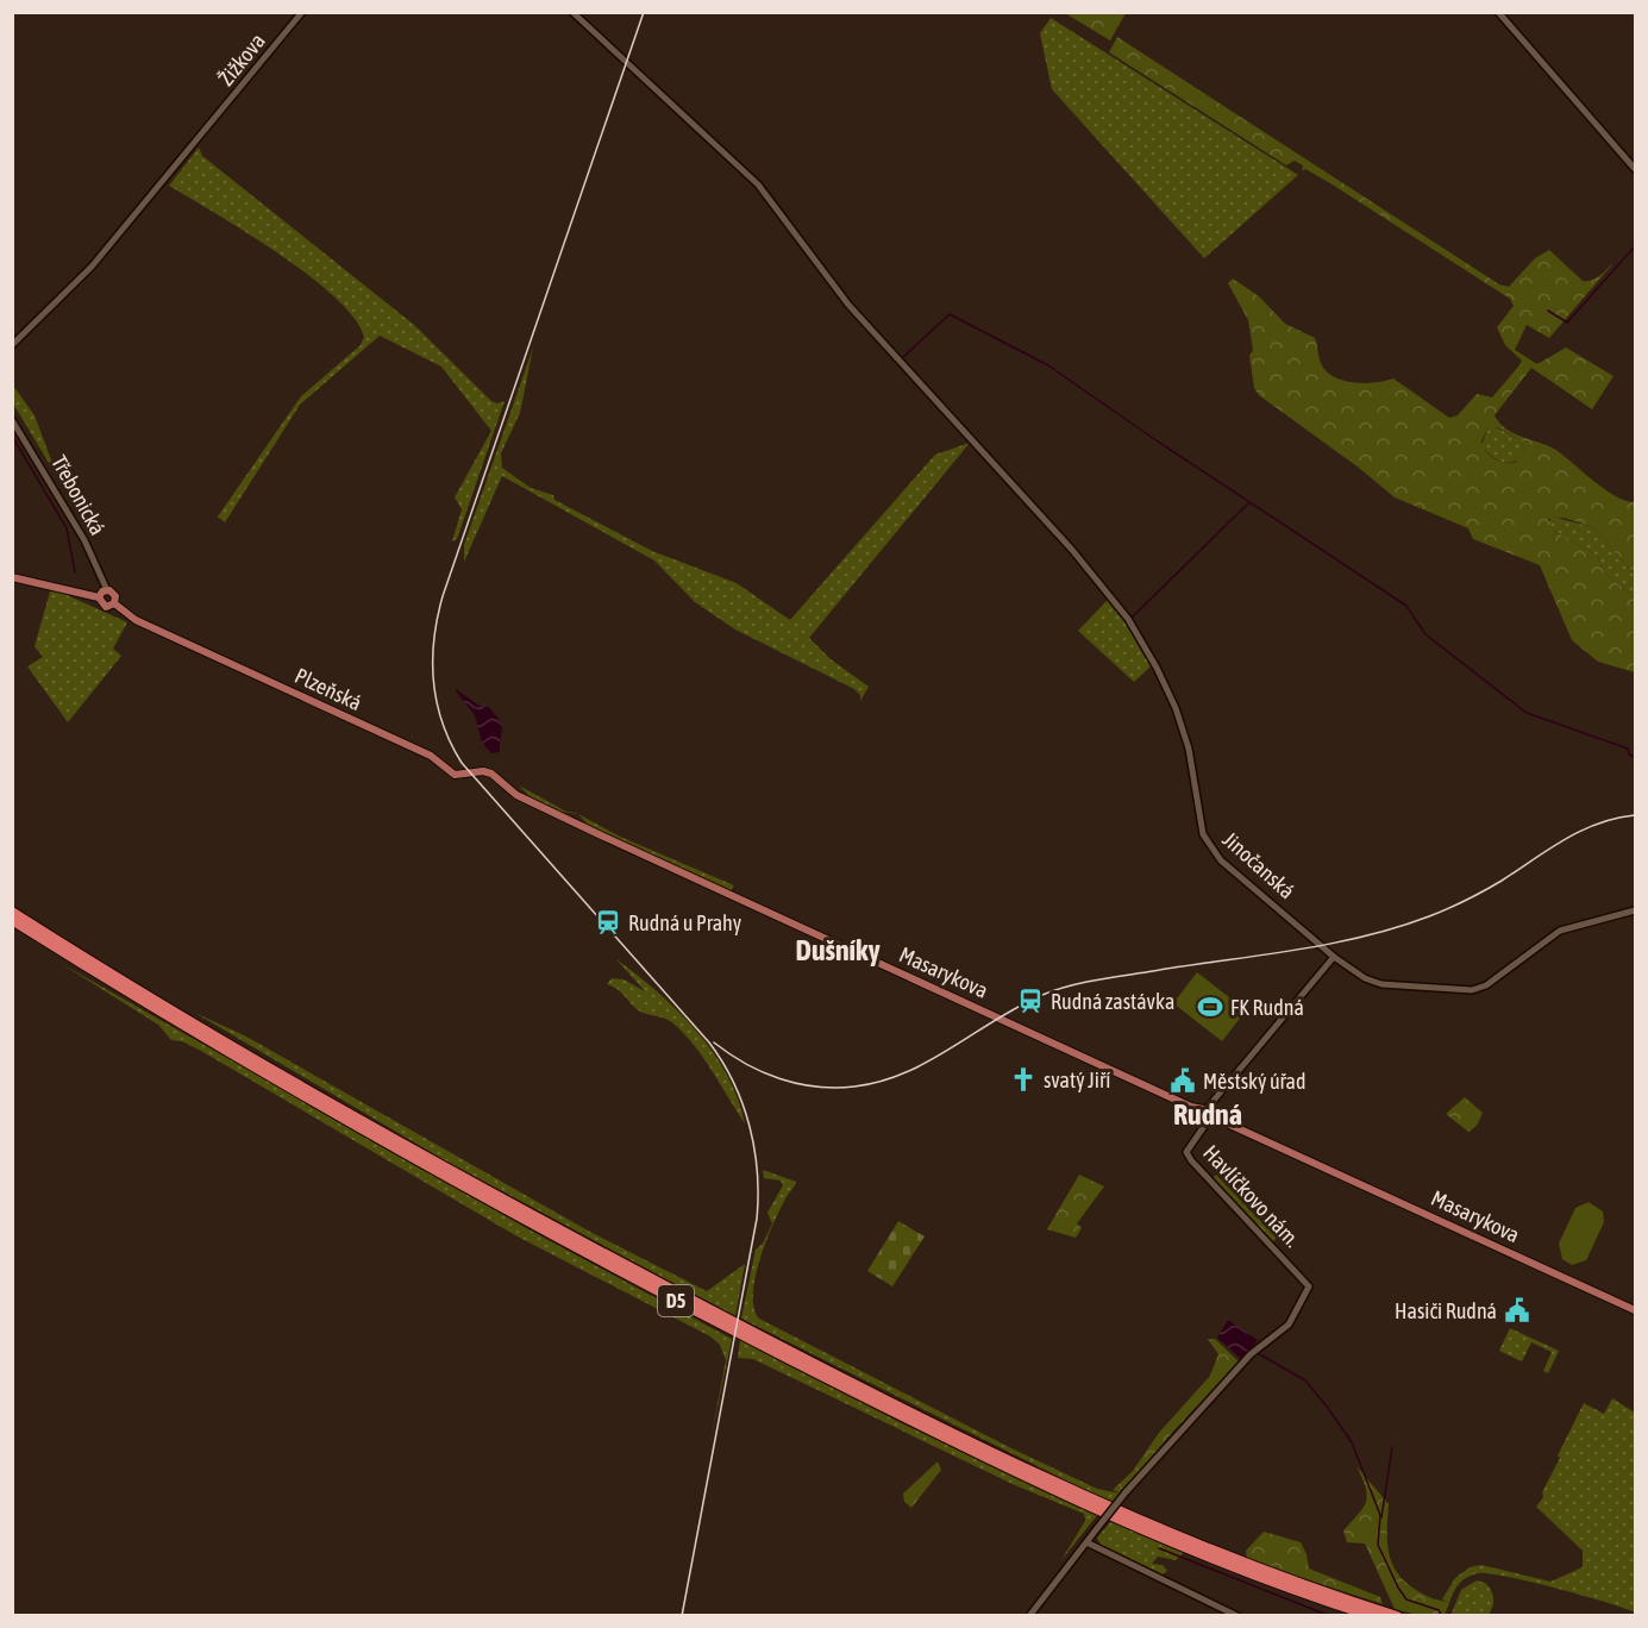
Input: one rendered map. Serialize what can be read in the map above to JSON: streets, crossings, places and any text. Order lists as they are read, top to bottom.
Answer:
{
  "streets": {
    "highway": ["D5"],
    "main road": ["Plzeňská", "Masarykova"],
    "street": [
      "Žižkova",
      "Třebonická",
      "Jinočanská",
      "Havlíčkovo nám."
    ]
  },
  "crossings": [
    ["Třebonická", "Plzeňská"],
    ["Plzeňská", "Masarykova"],
    ["Jinočanská", "Havlíčkovo nám."],
    ["Masarykova", "Havlíčkovo nám."]
  ],
  "districts": ["Dušníky", "Rudná"],
  "places": {
    "station": ["Rudná u Prahy", "Rudná zastávka"],
    "sports": ["FK Rudná"],
    "church": ["svatý Jiří"],
    "public building": ["Městský úřad", "Hasiči Rudná"]
  }
}
